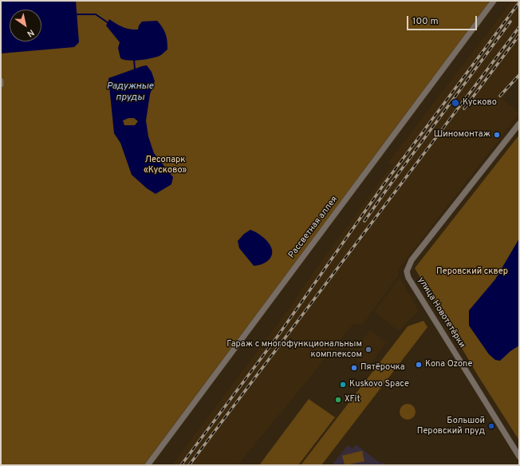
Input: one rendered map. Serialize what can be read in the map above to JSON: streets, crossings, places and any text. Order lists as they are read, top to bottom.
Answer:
{
  "streets": {
    "street": ["Рассветная аллея", "улица Новотетёрки"]
  },
  "water": ["Радужные пруды"],
  "parks": ["Лесопарк «Кусково»", "Перовский сквер"],
  "places": [
    "Кусково",
    "Шиномонтаж",
    "Гараж с многофункциональным комплексом",
    "Kona Ozone",
    "Пятёрочка",
    "Kuskovo Space",
    "XFit",
    "Большой Перовский пруд"
  ],
  "scale_bar": "100 m",
  "north": "bottom right"
}
